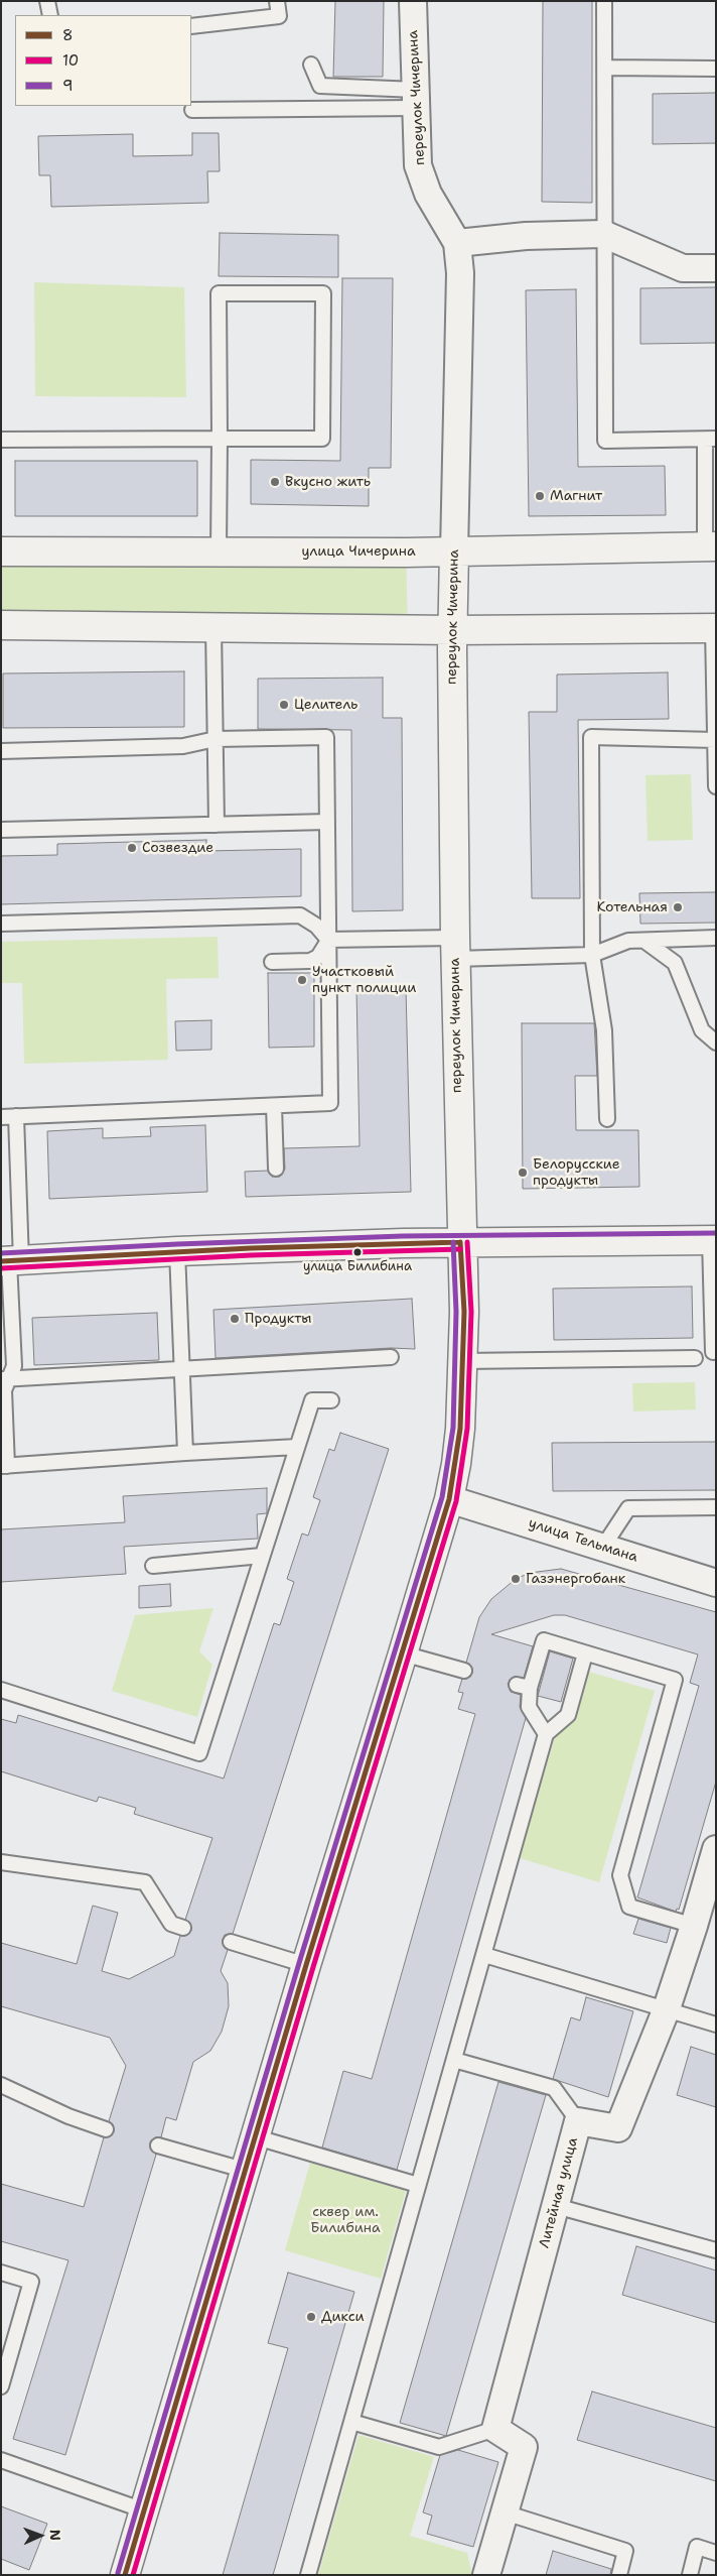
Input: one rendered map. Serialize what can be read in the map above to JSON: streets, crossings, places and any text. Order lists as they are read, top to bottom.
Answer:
{
  "streets": {
    "street": [
      "переулок Чичерина",
      "улица Чичерина",
      "улица Тельмана",
      "Литейная улица"
    ]
  },
  "crossings": [
    ["переулок Чичерина", "улица Чичерина"]
  ],
  "parks": ["сквер им. Билибина"],
  "places": [
    "Вкусно жить",
    "Магнит",
    "Целитель",
    "Созвездие",
    "Котельная",
    "Участковый пункт полиции",
    "Белорусские продукты",
    "улица Билибина",
    "Продукты",
    "Газэнергобанк",
    "Дикси"
  ],
  "lines": ["transit line 9", "transit line 8", "transit line 10"],
  "legend": ["8", "10", "9"],
  "north": "right"
}
